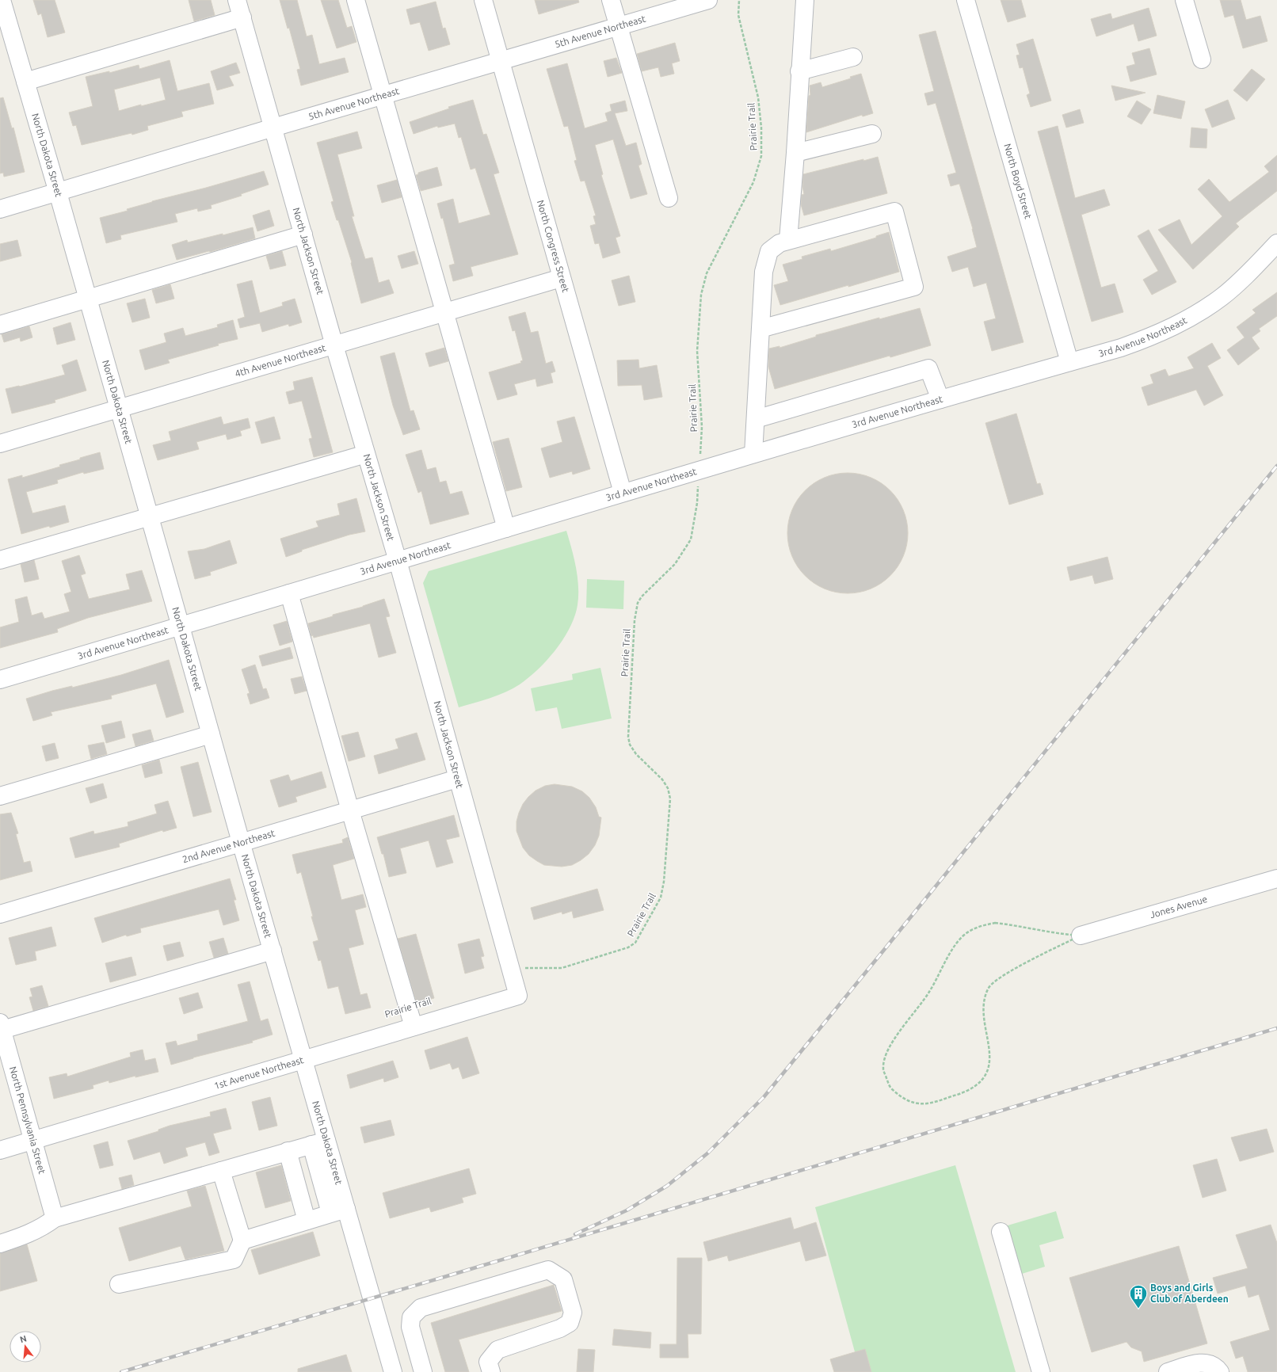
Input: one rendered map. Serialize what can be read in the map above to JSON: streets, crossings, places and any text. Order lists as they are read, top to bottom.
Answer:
{
  "streets": {
    "street": [
      "5th Avenue Northeast",
      "North Dakota Street",
      "North Boyd Street",
      "North Congress Street",
      "North Jackson Street",
      "3rd Avenue Northeast",
      "4th Avenue Northeast",
      "2nd Avenue Northeast",
      "Jones Avenue",
      "1st Avenue Northeast",
      "North Pennsylvania Street"
    ],
    "path": ["Prairie Trail"]
  },
  "crossings": [
    ["5th Avenue Northeast", "North Dakota Street"],
    ["5th Avenue Northeast", "North Congress Street"],
    ["5th Avenue Northeast", "North Jackson Street"],
    ["Prairie Trail", "North Jackson Street"],
    ["Prairie Trail", "3rd Avenue Northeast"],
    ["North Dakota Street", "3rd Avenue Northeast"],
    ["North Dakota Street", "4th Avenue Northeast"],
    ["North Dakota Street", "2nd Avenue Northeast"],
    ["North Dakota Street", "1st Avenue Northeast"],
    ["North Boyd Street", "3rd Avenue Northeast"],
    ["North Congress Street", "3rd Avenue Northeast"],
    ["North Congress Street", "4th Avenue Northeast"],
    ["North Jackson Street", "3rd Avenue Northeast"],
    ["North Jackson Street", "4th Avenue Northeast"],
    ["North Jackson Street", "2nd Avenue Northeast"],
    ["North Jackson Street", "1st Avenue Northeast"],
    ["1st Avenue Northeast", "North Pennsylvania Street"]
  ],
  "places": {
    "building": ["Boys and Girls Club of Aberdeen"]
  },
  "north": "top"
}
